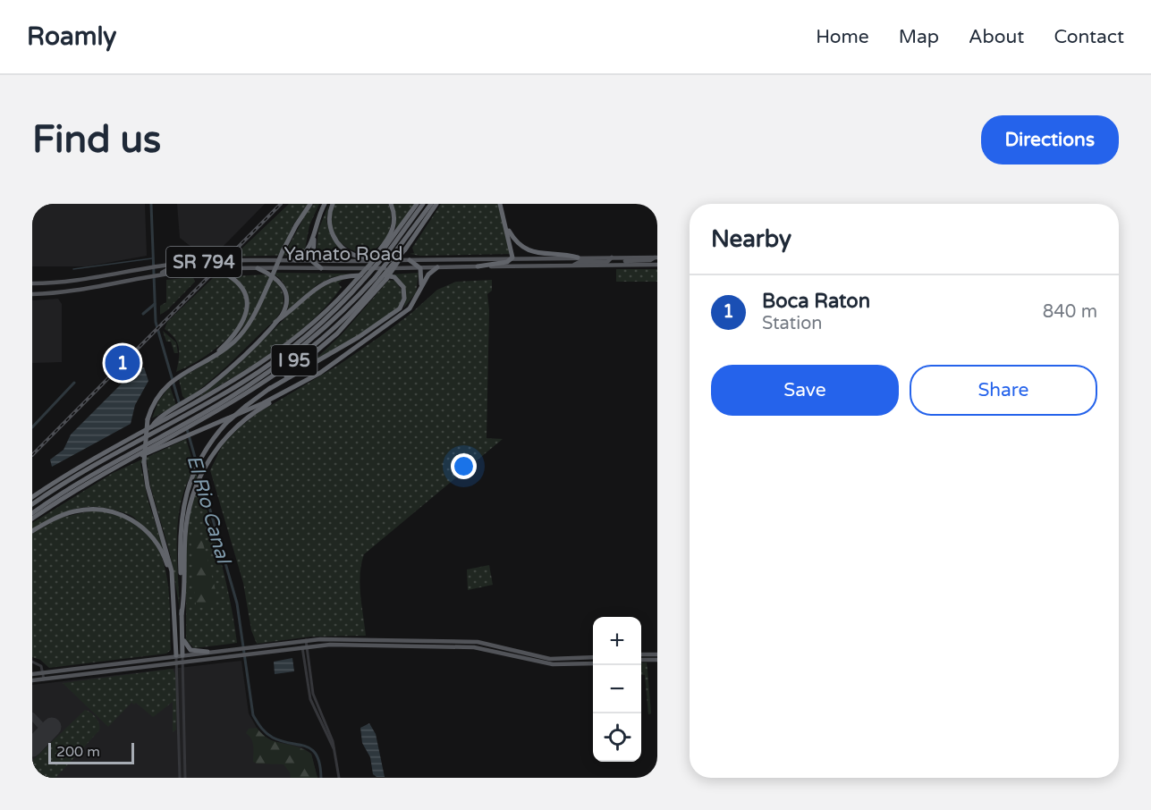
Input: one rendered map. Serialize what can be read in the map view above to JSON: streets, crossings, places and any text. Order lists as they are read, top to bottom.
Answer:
{
  "streets": {
    "highway": ["I 95"],
    "main road": ["Yamato Road", "SR 794"]
  },
  "water": ["El Rio Canal"],
  "scale_bar": "200 m",
  "page": {
    "header": "Roamly",
    "nav": [
      "Home",
      "Map",
      "About",
      "Contact"
    ],
    "buttons": [
      "Directions",
      ["Save", "Share"]
    ],
    "title": "Find us",
    "heading": "Nearby",
    "list": [
      {
        "mark": "1",
        "name": "Boca Raton",
        "note": "Station",
        "value": "840 m"
      }
    ],
    "pins": "1",
    "map_buttons": ["+", "−"],
    "scale": "200 m"
  }
}
